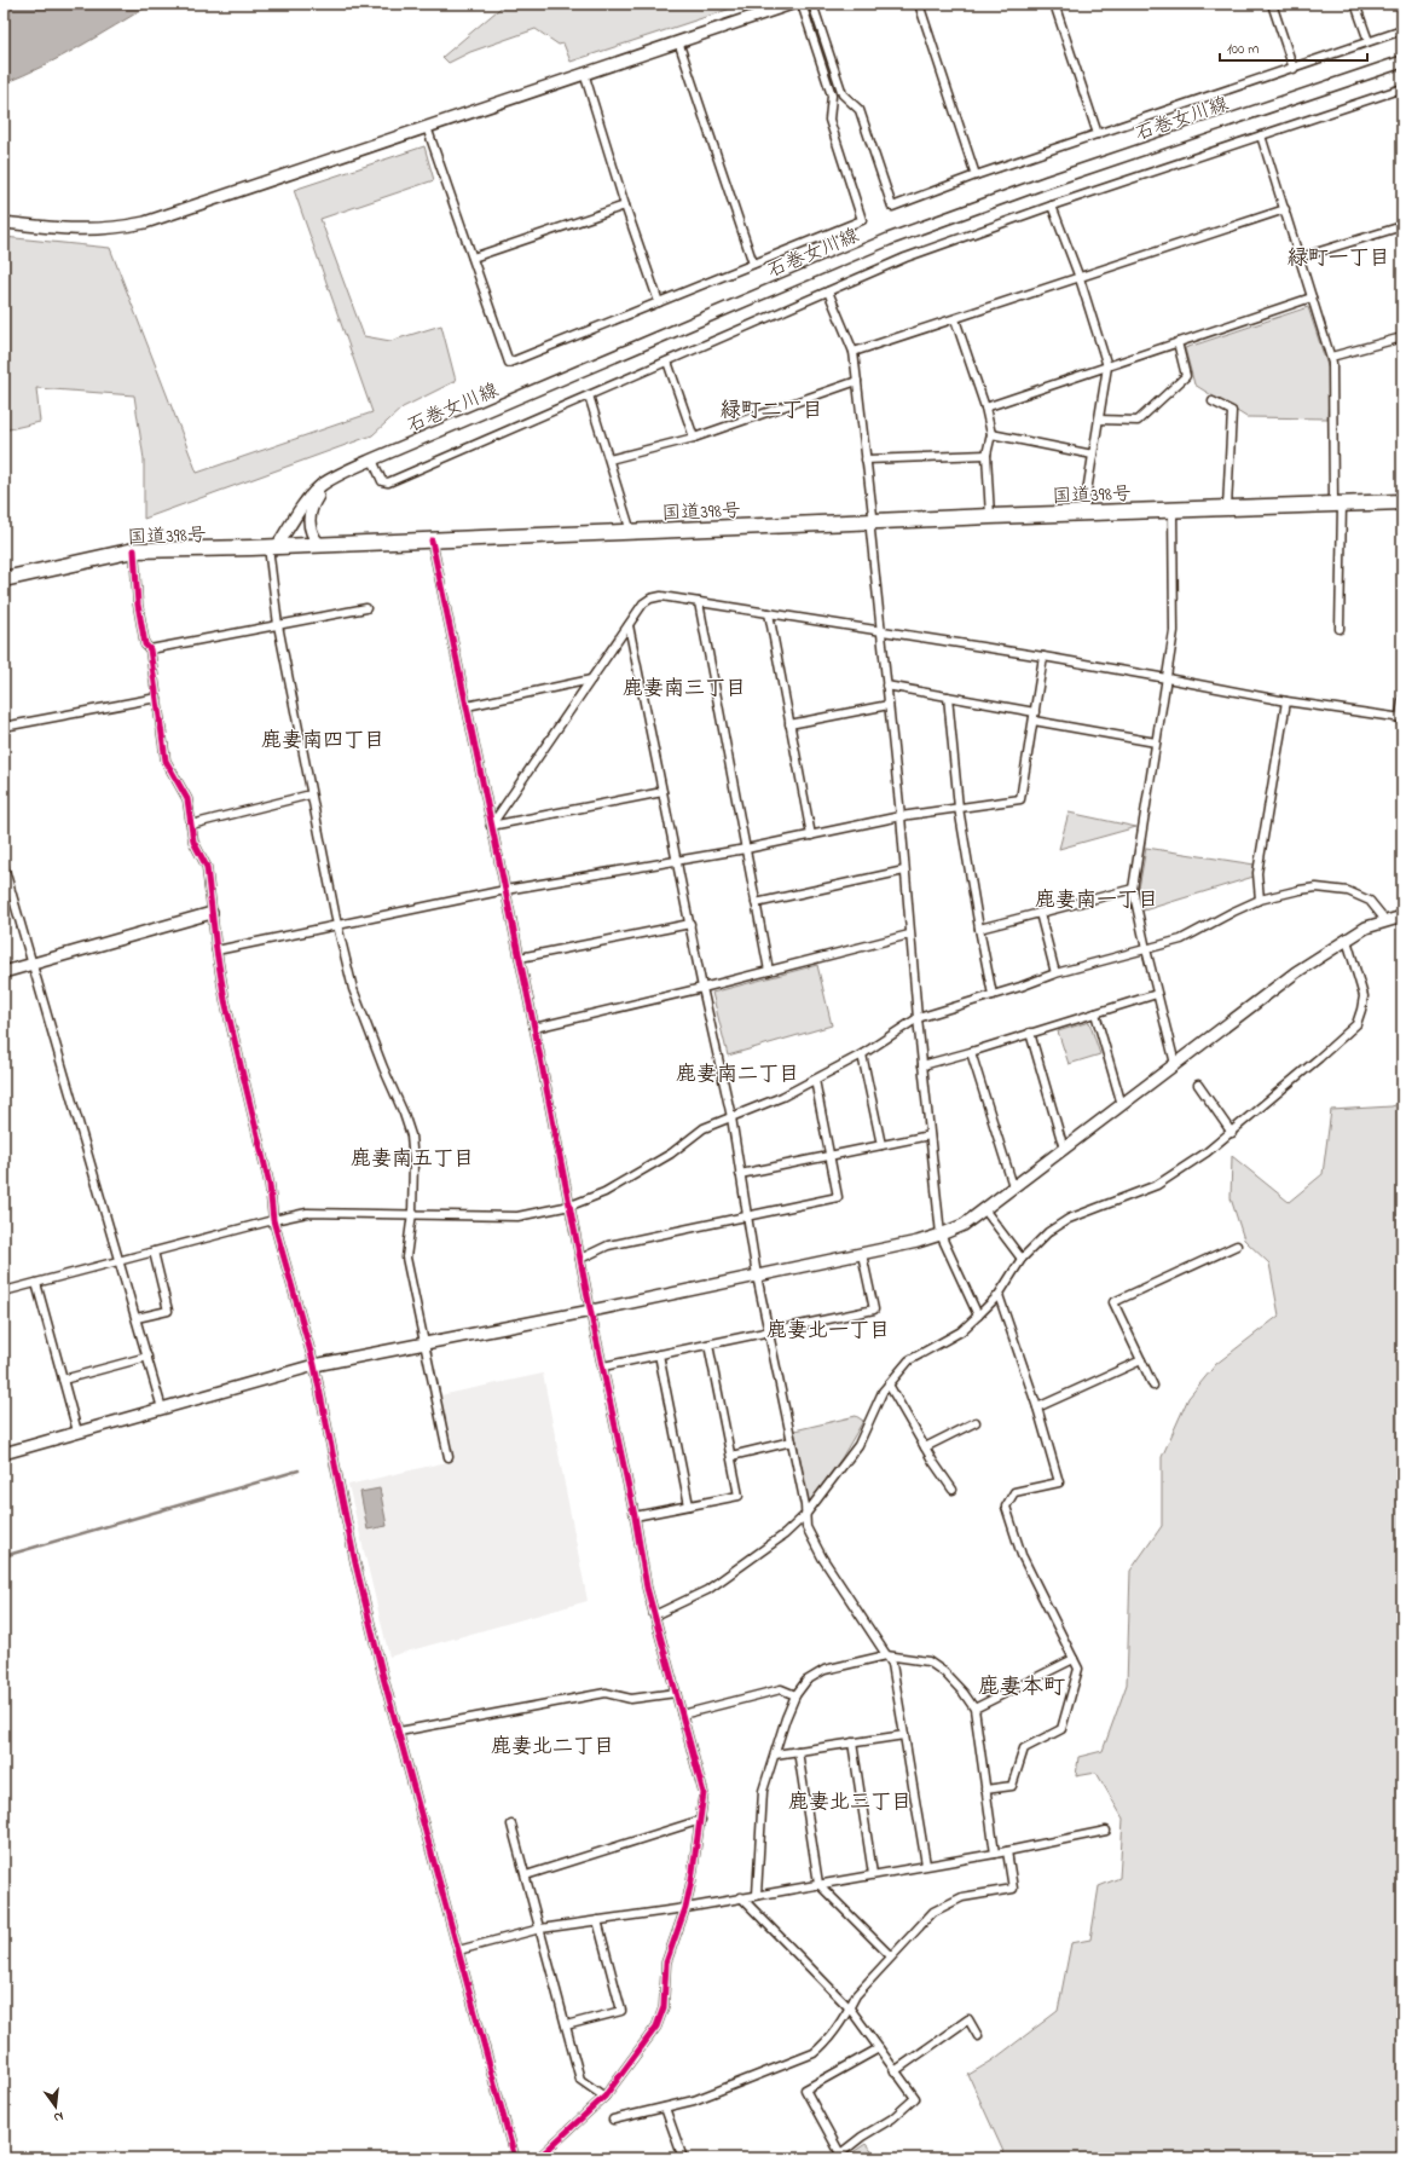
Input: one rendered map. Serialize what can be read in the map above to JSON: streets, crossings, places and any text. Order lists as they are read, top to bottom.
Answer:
{
  "streets": {
    "highway": ["国道398号"],
    "street": ["石巻女川線"]
  },
  "crossings": [
    ["石巻女川線", "国道398号"]
  ],
  "districts": [
    "緑町一丁目",
    "緑町二丁目",
    "鹿妻南三丁目",
    "鹿妻南四丁目",
    "鹿妻南一丁目",
    "鹿妻南二丁目",
    "鹿妻南五丁目",
    "鹿妻北一丁目",
    "鹿妻本町",
    "鹿妻北二丁目",
    "鹿妻北三丁目"
  ],
  "scale_bar": "100 m",
  "north": "bottom"
}
